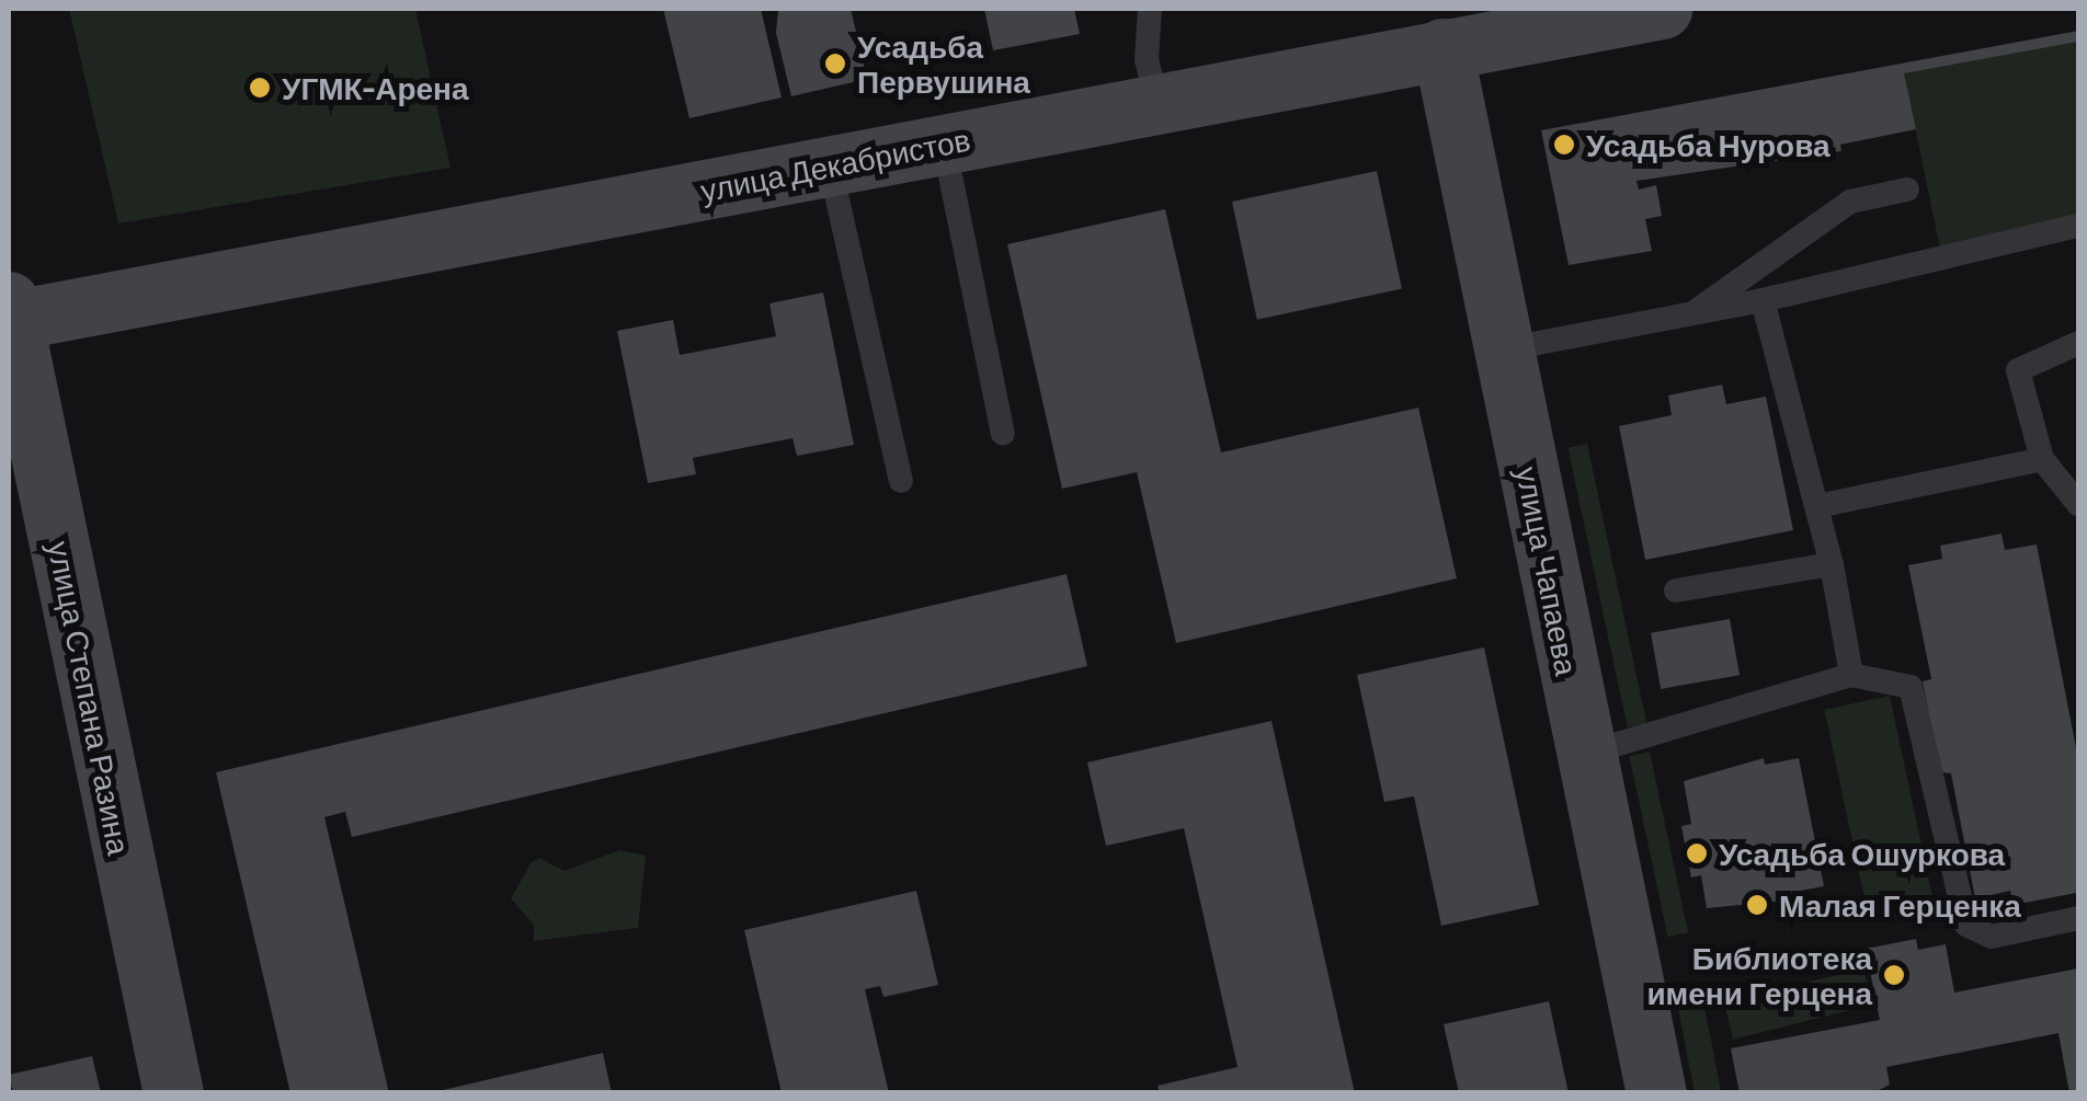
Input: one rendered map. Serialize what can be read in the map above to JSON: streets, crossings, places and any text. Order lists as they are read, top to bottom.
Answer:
{
  "streets": {
    "street": ["улица Декабристов", "улица Чапаева", "улица Степана Разина"]
  },
  "crossings": [
    ["улица Декабристов", "улица Чапаева"],
    ["улица Декабристов", "улица Степана Разина"]
  ],
  "places": [
    "Усадьба Первушина",
    "УГМК-Арена",
    "Усадьба Нурова",
    "Усадьба Ошуркова",
    "Малая Герценка",
    "Библиотека имени Герцена"
  ]
}
